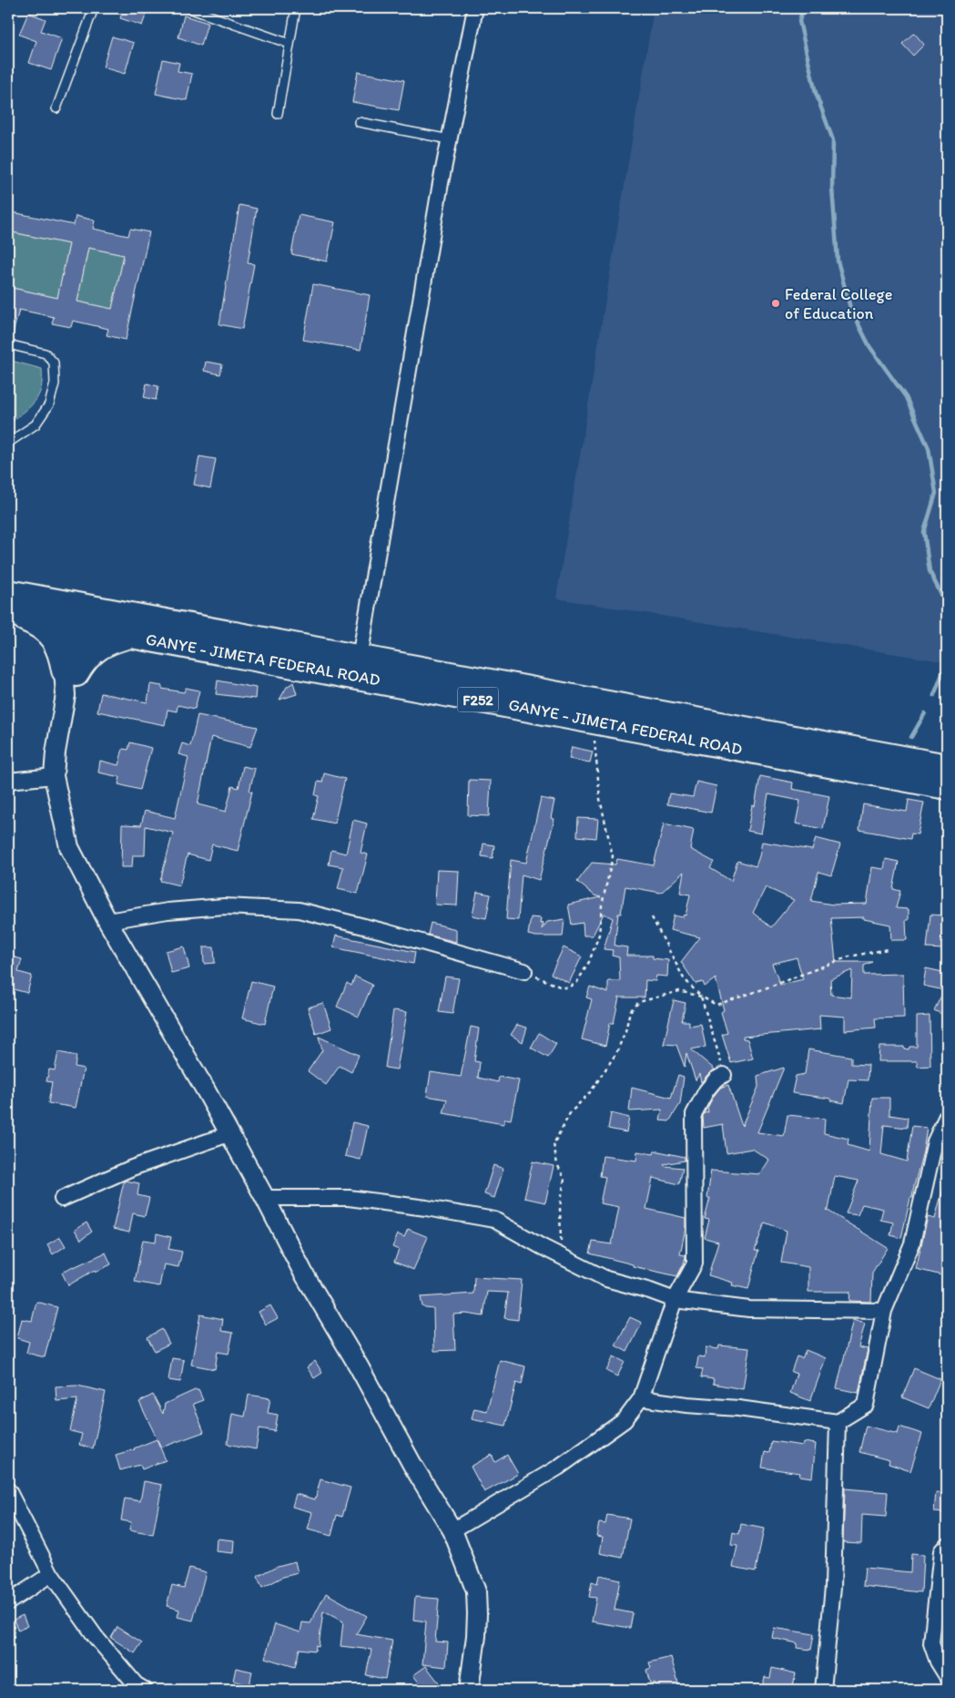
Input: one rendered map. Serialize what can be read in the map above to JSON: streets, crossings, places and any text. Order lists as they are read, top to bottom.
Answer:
{
  "streets": {
    "main road": ["GANYE - JIMETA FEDERAL ROAD", "F252"]
  },
  "places": ["Federal College of Education"]
}
